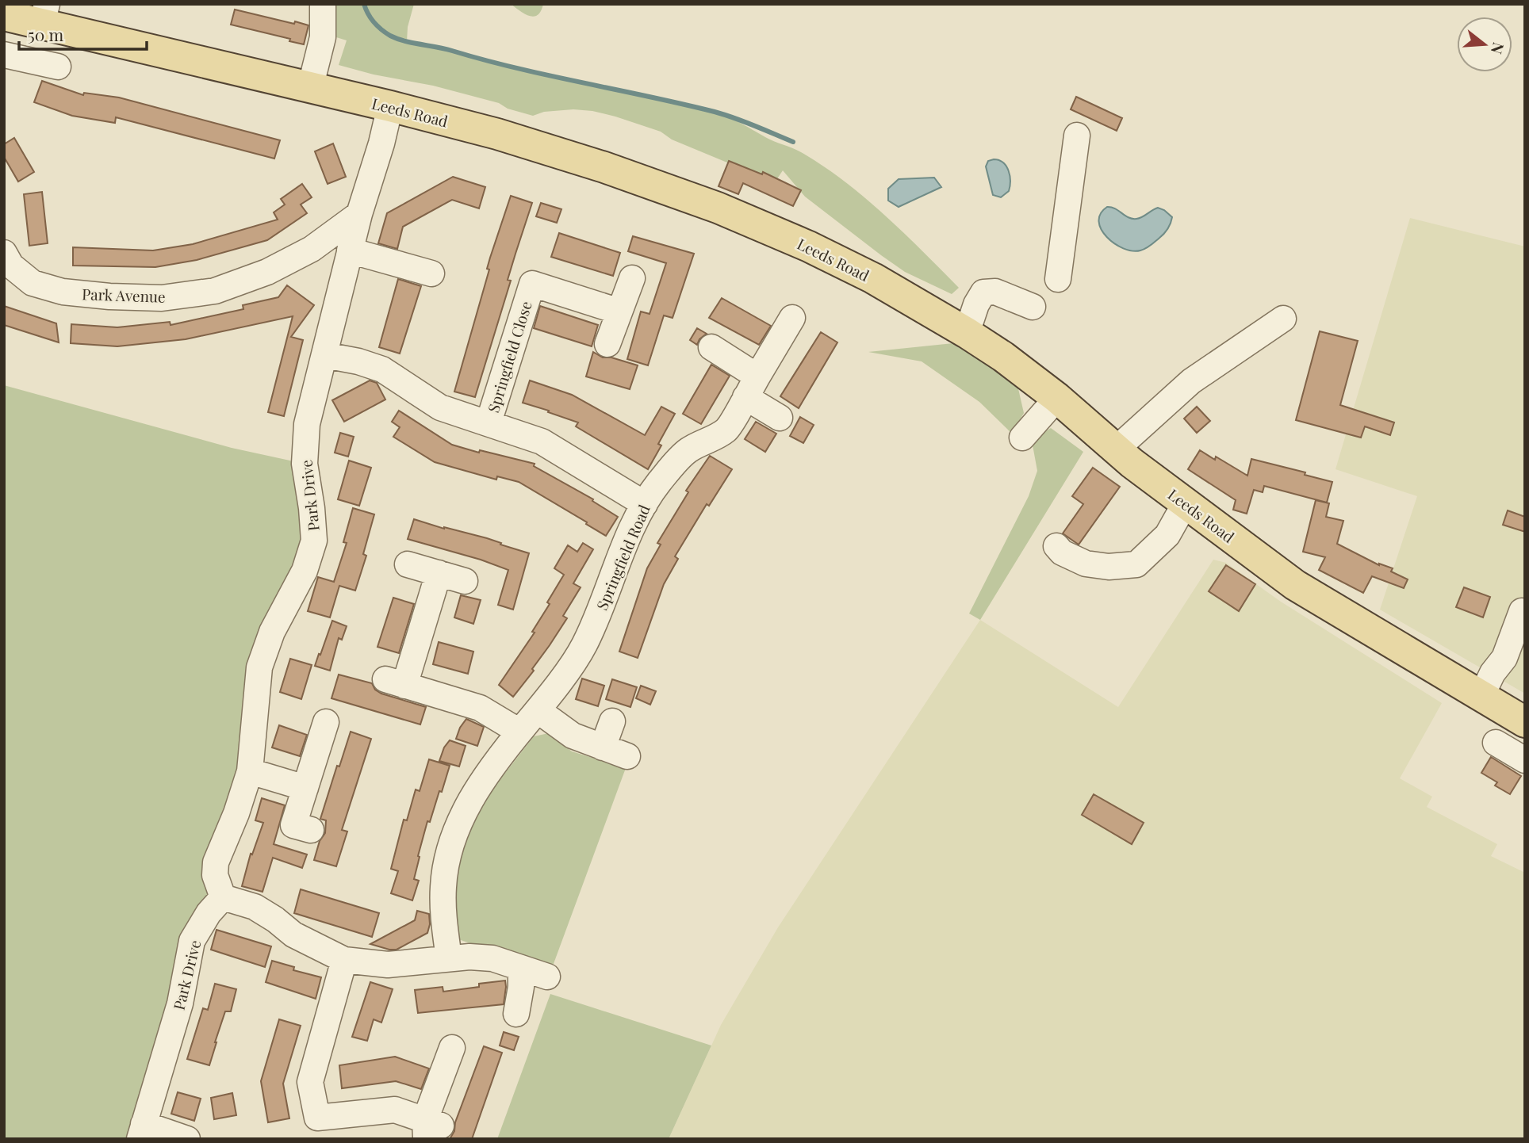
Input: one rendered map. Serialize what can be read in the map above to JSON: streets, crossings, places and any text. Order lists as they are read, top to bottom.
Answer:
{
  "streets": {
    "main road": ["Leeds Road"],
    "street": [
      "Park Avenue",
      "Springfield Close",
      "Park Drive",
      "Springfield Road"
    ]
  },
  "crossings": [
    ["Park Avenue", "Park Drive"]
  ],
  "scale_bar": "50 m",
  "north": "right"
}
